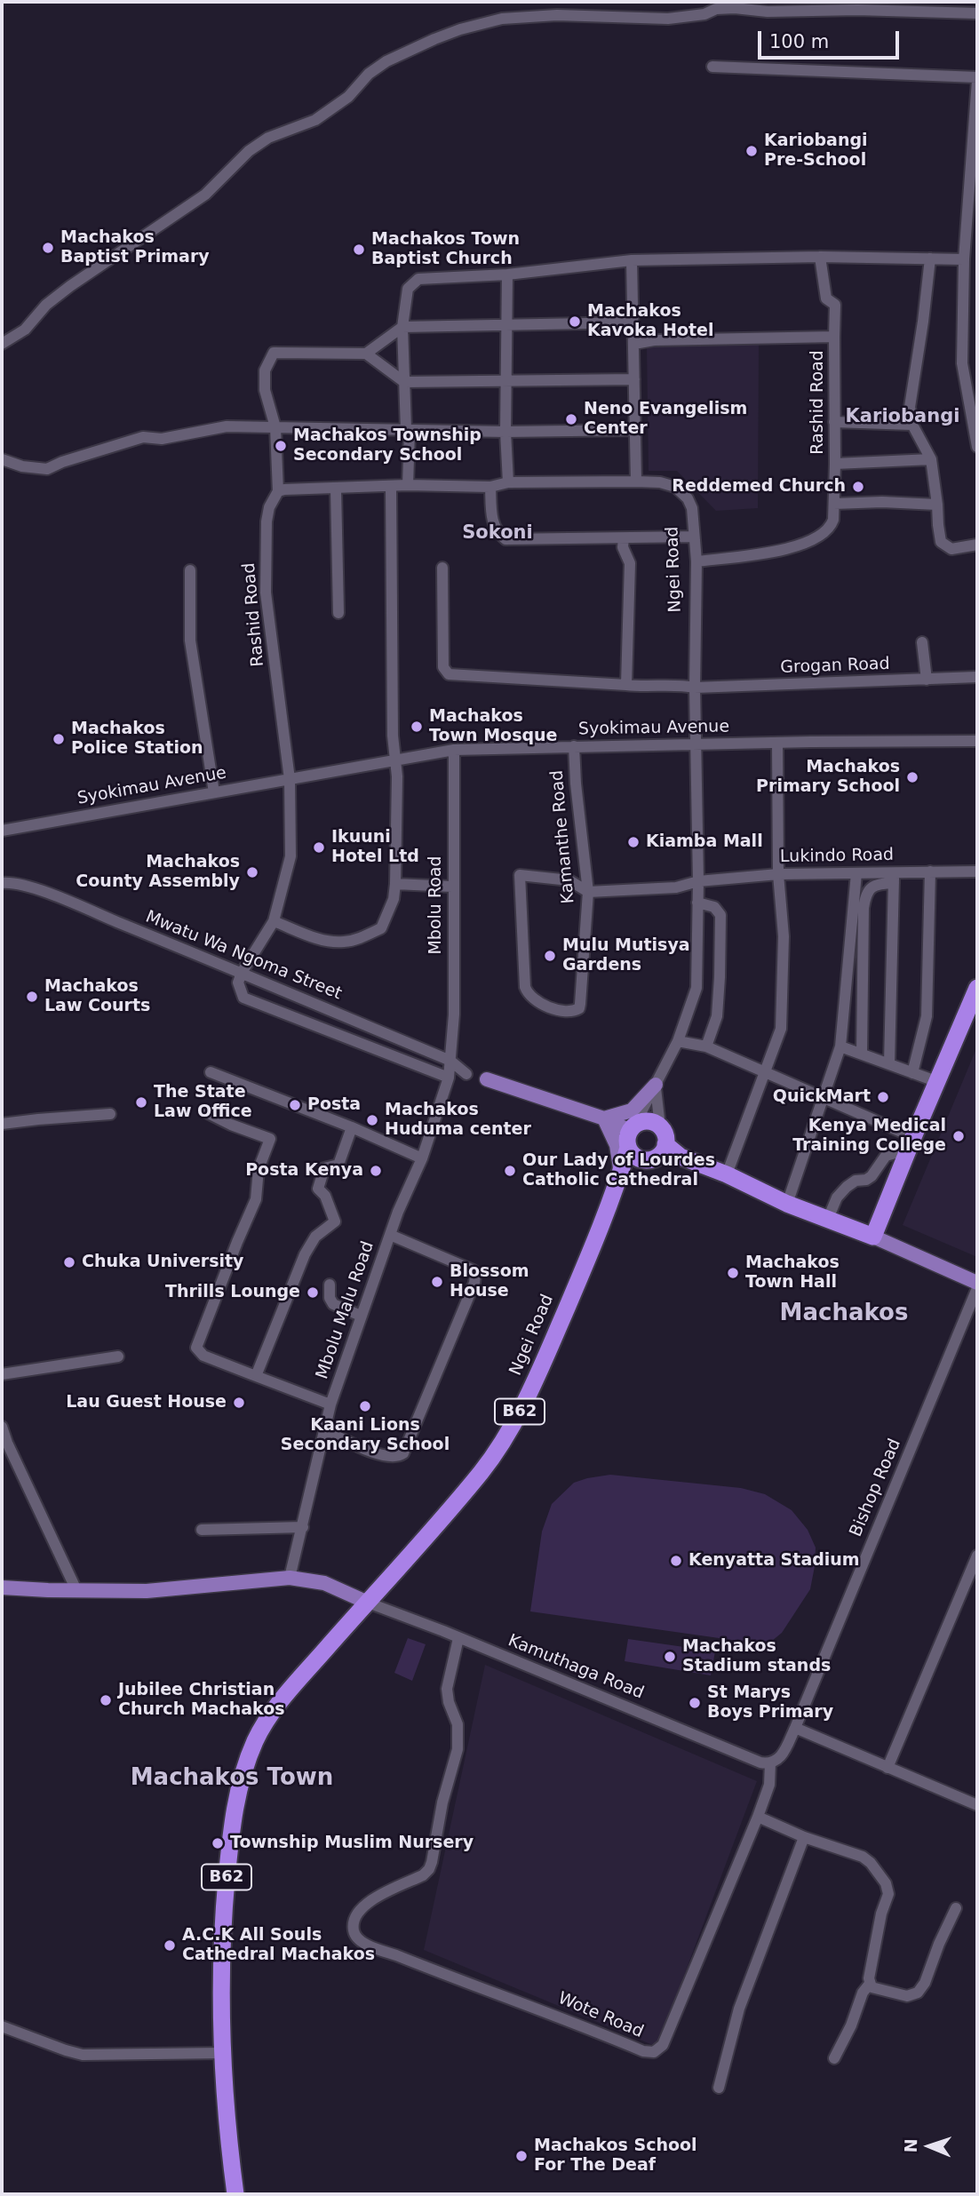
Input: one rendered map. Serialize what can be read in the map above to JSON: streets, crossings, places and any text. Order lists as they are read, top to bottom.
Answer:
{
  "streets": {
    "highway": ["Ngei Road", "B62"],
    "street": [
      "Rashid Road",
      "Grogan Road",
      "Syokimau Avenue",
      "Kamanthe Road",
      "Lukindo Road",
      "Mbolu Road",
      "Mwatu Wa Ngoma Street",
      "Mbolu Malu Road",
      "Bishop Road",
      "Kamuthaga Road",
      "Wote Road"
    ]
  },
  "crossings": [
    ["Rashid Road", "Ngei Road"],
    ["Rashid Road", "Syokimau Avenue"],
    ["Rashid Road", "Mwatu Wa Ngoma Street"],
    ["Ngei Road", "Grogan Road"],
    ["Ngei Road", "Syokimau Avenue"],
    ["Ngei Road", "Lukindo Road"],
    ["Ngei Road", "B62"],
    ["Ngei Road", "Kamuthaga Road"],
    ["Syokimau Avenue", "Kamanthe Road"],
    ["Syokimau Avenue", "Mbolu Road"],
    ["Mbolu Road", "Mwatu Wa Ngoma Street"],
    ["Mbolu Road", "Mbolu Malu Road"],
    ["Mwatu Wa Ngoma Street", "Mbolu Malu Road"],
    ["B62", "Kamuthaga Road"],
    ["Bishop Road", "Kamuthaga Road"],
    ["Bishop Road", "Wote Road"],
    ["Kamuthaga Road", "Wote Road"]
  ],
  "districts": [
    "Kariobangi",
    "Sokoni",
    "Machakos",
    "Machakos Town"
  ],
  "places": [
    "Kariobangi Pre-School",
    "Machakos Baptist Primary",
    "Machakos Town Baptist Church",
    "Machakos Kavoka Hotel",
    "Neno Evangelism Center",
    "Machakos Township Secondary School",
    "Reddemed Church",
    "Machakos Town Mosque",
    "Machakos Police Station",
    "Machakos Primary School",
    "Kiamba Mall",
    "Ikuuni Hotel Ltd",
    "Machakos County Assembly",
    "Mulu Mutisya Gardens",
    "Machakos Law Courts",
    "QuickMart",
    "The State Law Office",
    "Posta",
    "Machakos Huduma center",
    "Kenya Medical Training College",
    "Posta Kenya",
    "Our Lady of Lourdes Catholic Cathedral",
    "Chuka University",
    "Machakos Town Hall",
    "Blossom House",
    "Thrills Lounge",
    "Lau Guest House",
    "Kaani Lions Secondary School",
    "Kenyatta Stadium",
    "Machakos Stadium stands",
    "Jubilee Christian Church Machakos",
    "St Marys Boys Primary",
    "Township Muslim Nursery",
    "A.C.K All Souls Cathedral Machakos",
    "Machakos School For The Deaf"
  ],
  "scale_bar": "100 m",
  "north": "left"
}
